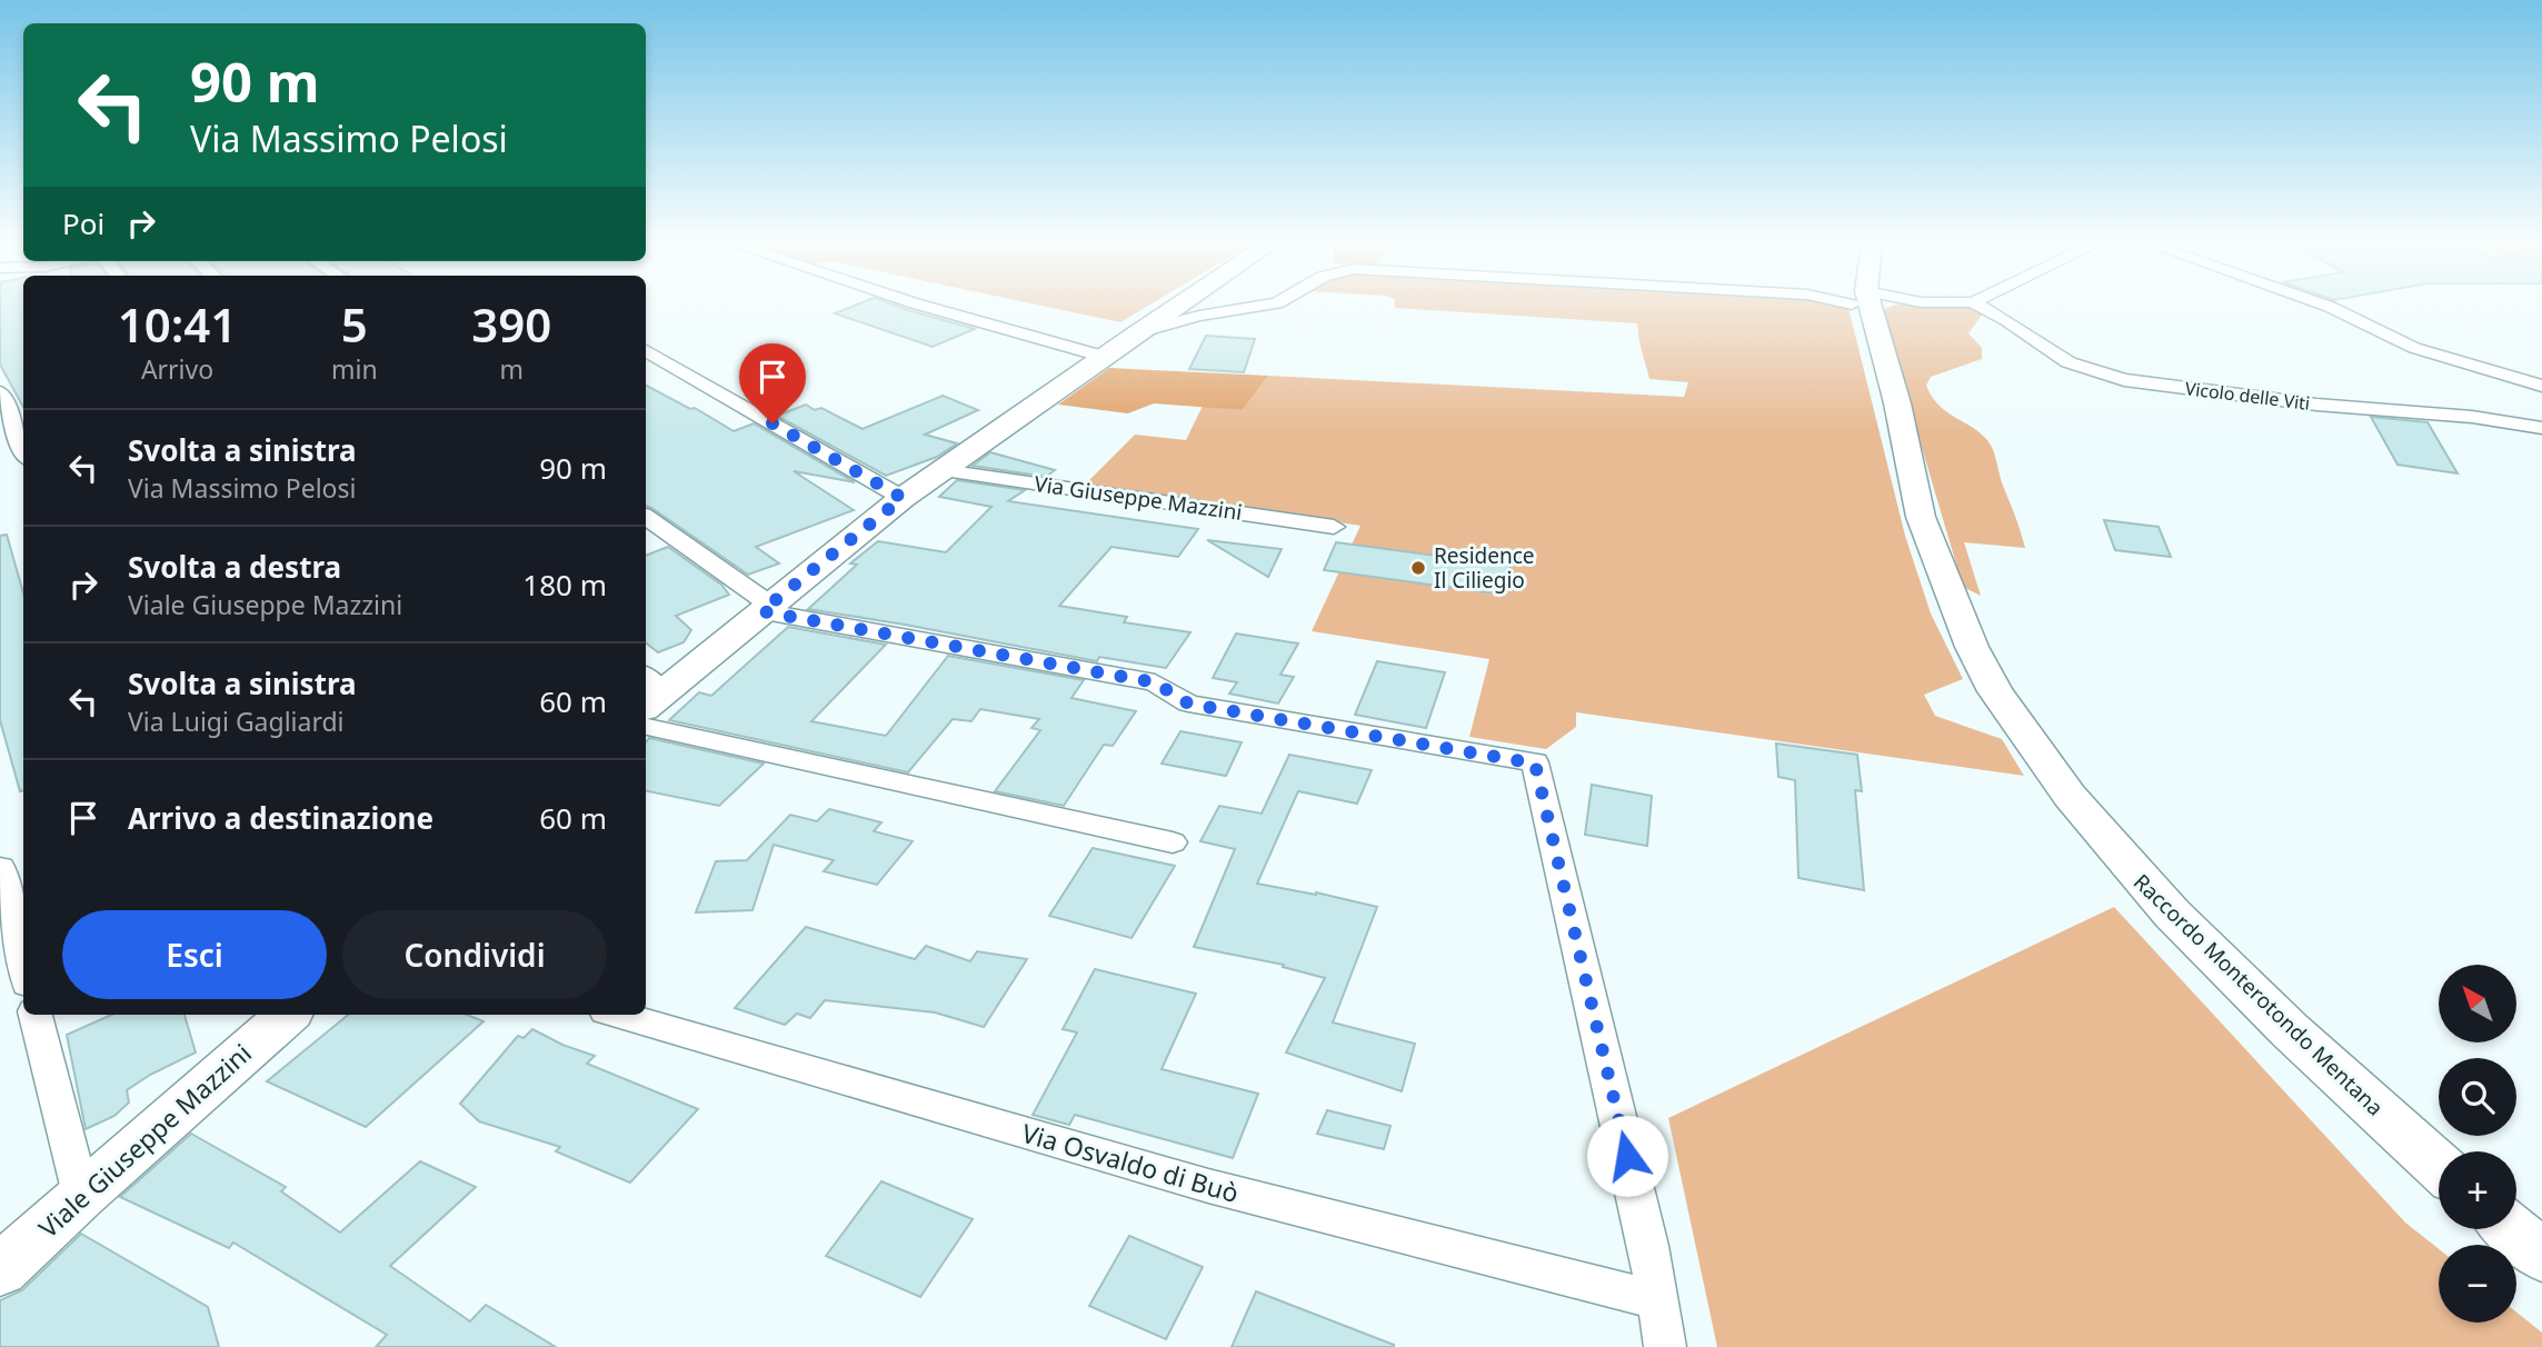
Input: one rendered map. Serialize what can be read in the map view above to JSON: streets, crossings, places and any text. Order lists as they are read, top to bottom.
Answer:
{
  "streets": {
    "main road": ["Raccordo Monterotondo Mentana", "Viale Giuseppe Mazzini"],
    "street": ["Vicolo delle Viti", "Via Giuseppe Mazzini", "Via Osvaldo di Buò"]
  },
  "places": ["Residence Il Ciliegio"],
  "north": "top left",
  "page": {
    "turn": ["90 m", "Via Massimo Pelosi"],
    "then": "Poi",
    "eta": [
      "10:41",
      "Arrivo",
      "5",
      "min",
      "390",
      "m"
    ],
    "list": [
      {
        "name": "Svolta a sinistra",
        "note": "Via Massimo Pelosi",
        "value": "90 m"
      },
      {
        "name": "Svolta a destra",
        "note": "Viale Giuseppe Mazzini",
        "value": "180 m"
      },
      {
        "name": "Svolta a sinistra",
        "note": "Via Luigi Gagliardi",
        "value": "60 m"
      },
      {
        "name": "Arrivo a destinazione",
        "value": "60 m"
      }
    ],
    "buttons": ["Esci", "Condividi"],
    "map_buttons": ["+", "−"]
  }
}
